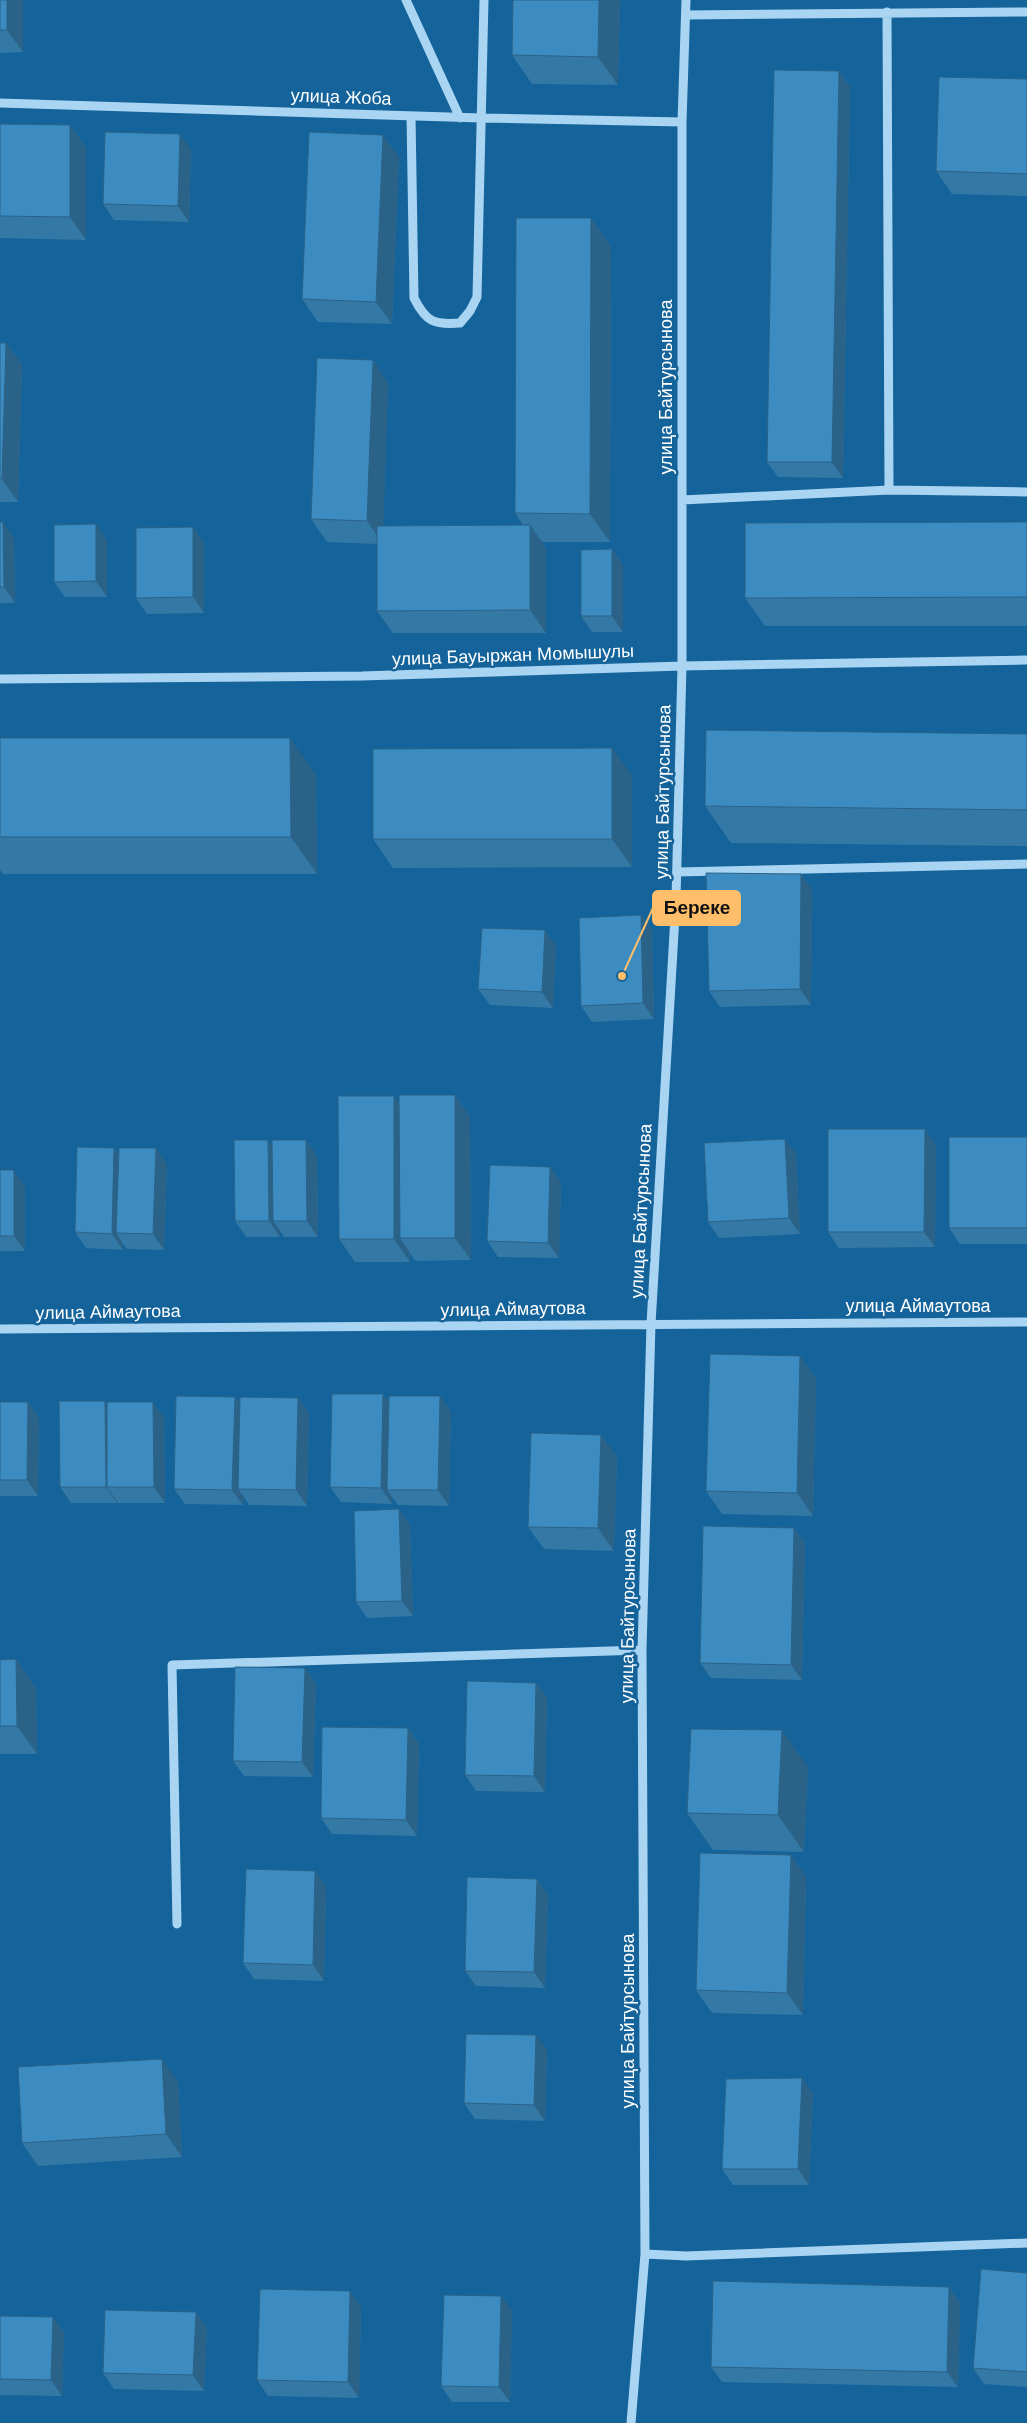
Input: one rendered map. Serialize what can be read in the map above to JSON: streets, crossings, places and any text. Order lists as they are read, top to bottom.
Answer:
{
  "streets": {
    "street": [
      "улица Жоба",
      "улица Байтурсынова",
      "улица Бауыржан Момышулы",
      "улица Аймаутова"
    ]
  },
  "crossings": [
    ["улица Жоба", "улица Байтурсынова"],
    ["улица Байтурсынова", "улица Бауыржан Момышулы"],
    ["улица Байтурсынова", "улица Аймаутова"]
  ],
  "places": ["Береке"]
}
